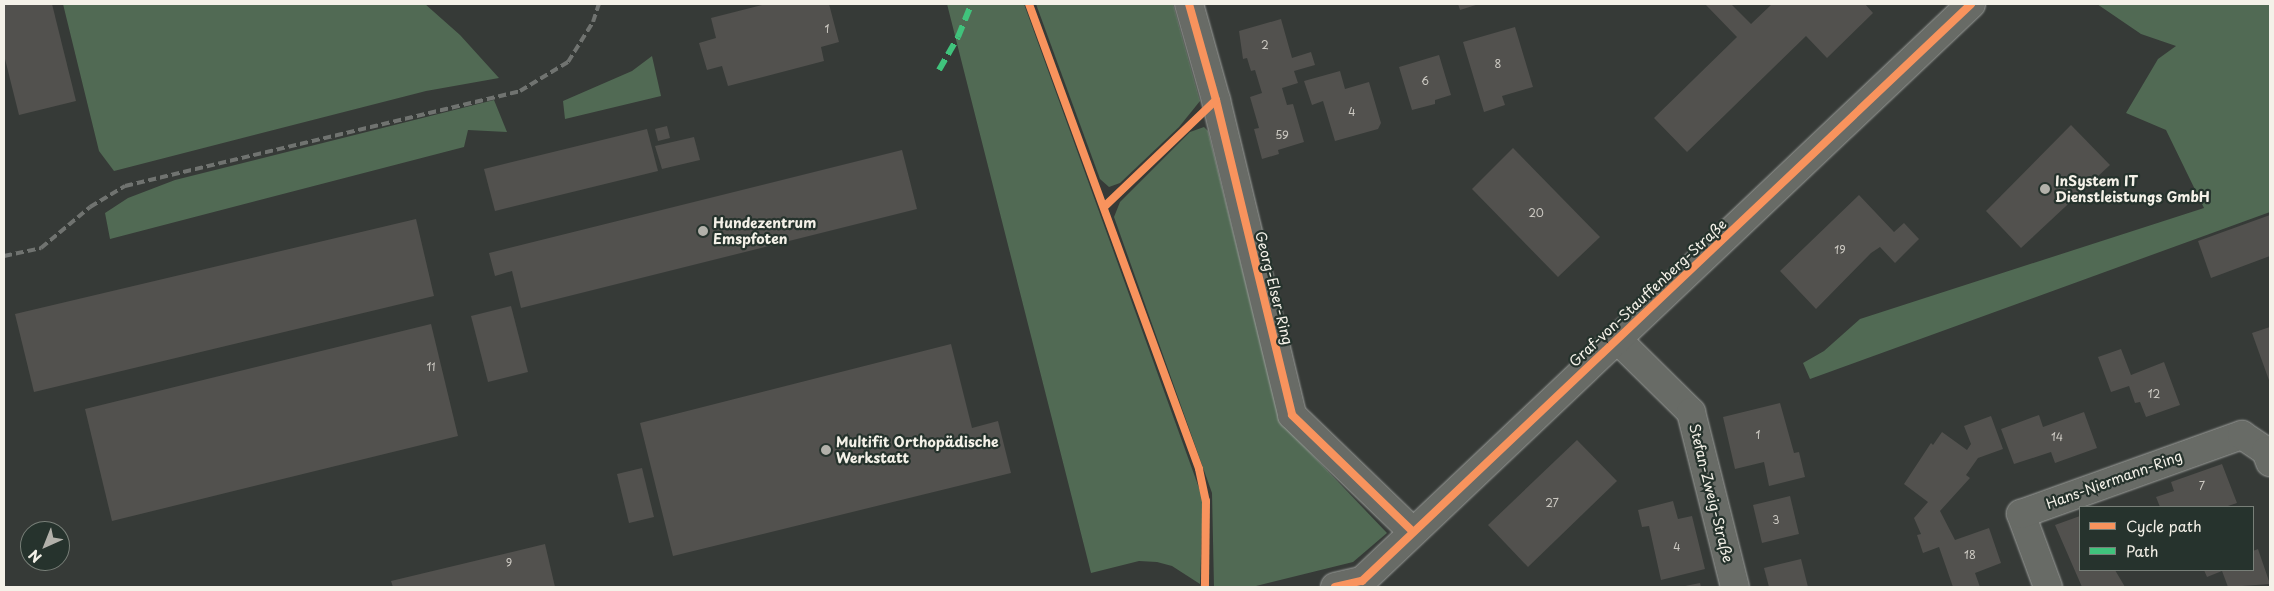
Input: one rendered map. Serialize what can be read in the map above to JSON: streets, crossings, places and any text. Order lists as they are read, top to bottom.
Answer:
{
  "streets": {
    "street": [
      "Georg-Elser-Ring",
      "Graf-von-Stauffenberg-Straße",
      "Hans-Niermann-Ring",
      "Stefan-Zweig-Straße"
    ]
  },
  "crossings": [
    ["Georg-Elser-Ring", "Graf-von-Stauffenberg-Straße"],
    ["Graf-von-Stauffenberg-Straße", "Stefan-Zweig-Straße"]
  ],
  "places": ["InSystem IT Dienstleistungs GmbH", "Hundezentrum Emspfoten", "Multifit Orthopädische Werkstatt"],
  "house_numbers": [
    "1",
    "2",
    "8",
    "6",
    "4",
    "59",
    "20",
    "19",
    "11",
    "12",
    "1",
    "14",
    "7",
    "27",
    "3",
    "4",
    "18",
    "9"
  ],
  "legend": ["Cycle path", "Path"],
  "north": "bottom left"
}
